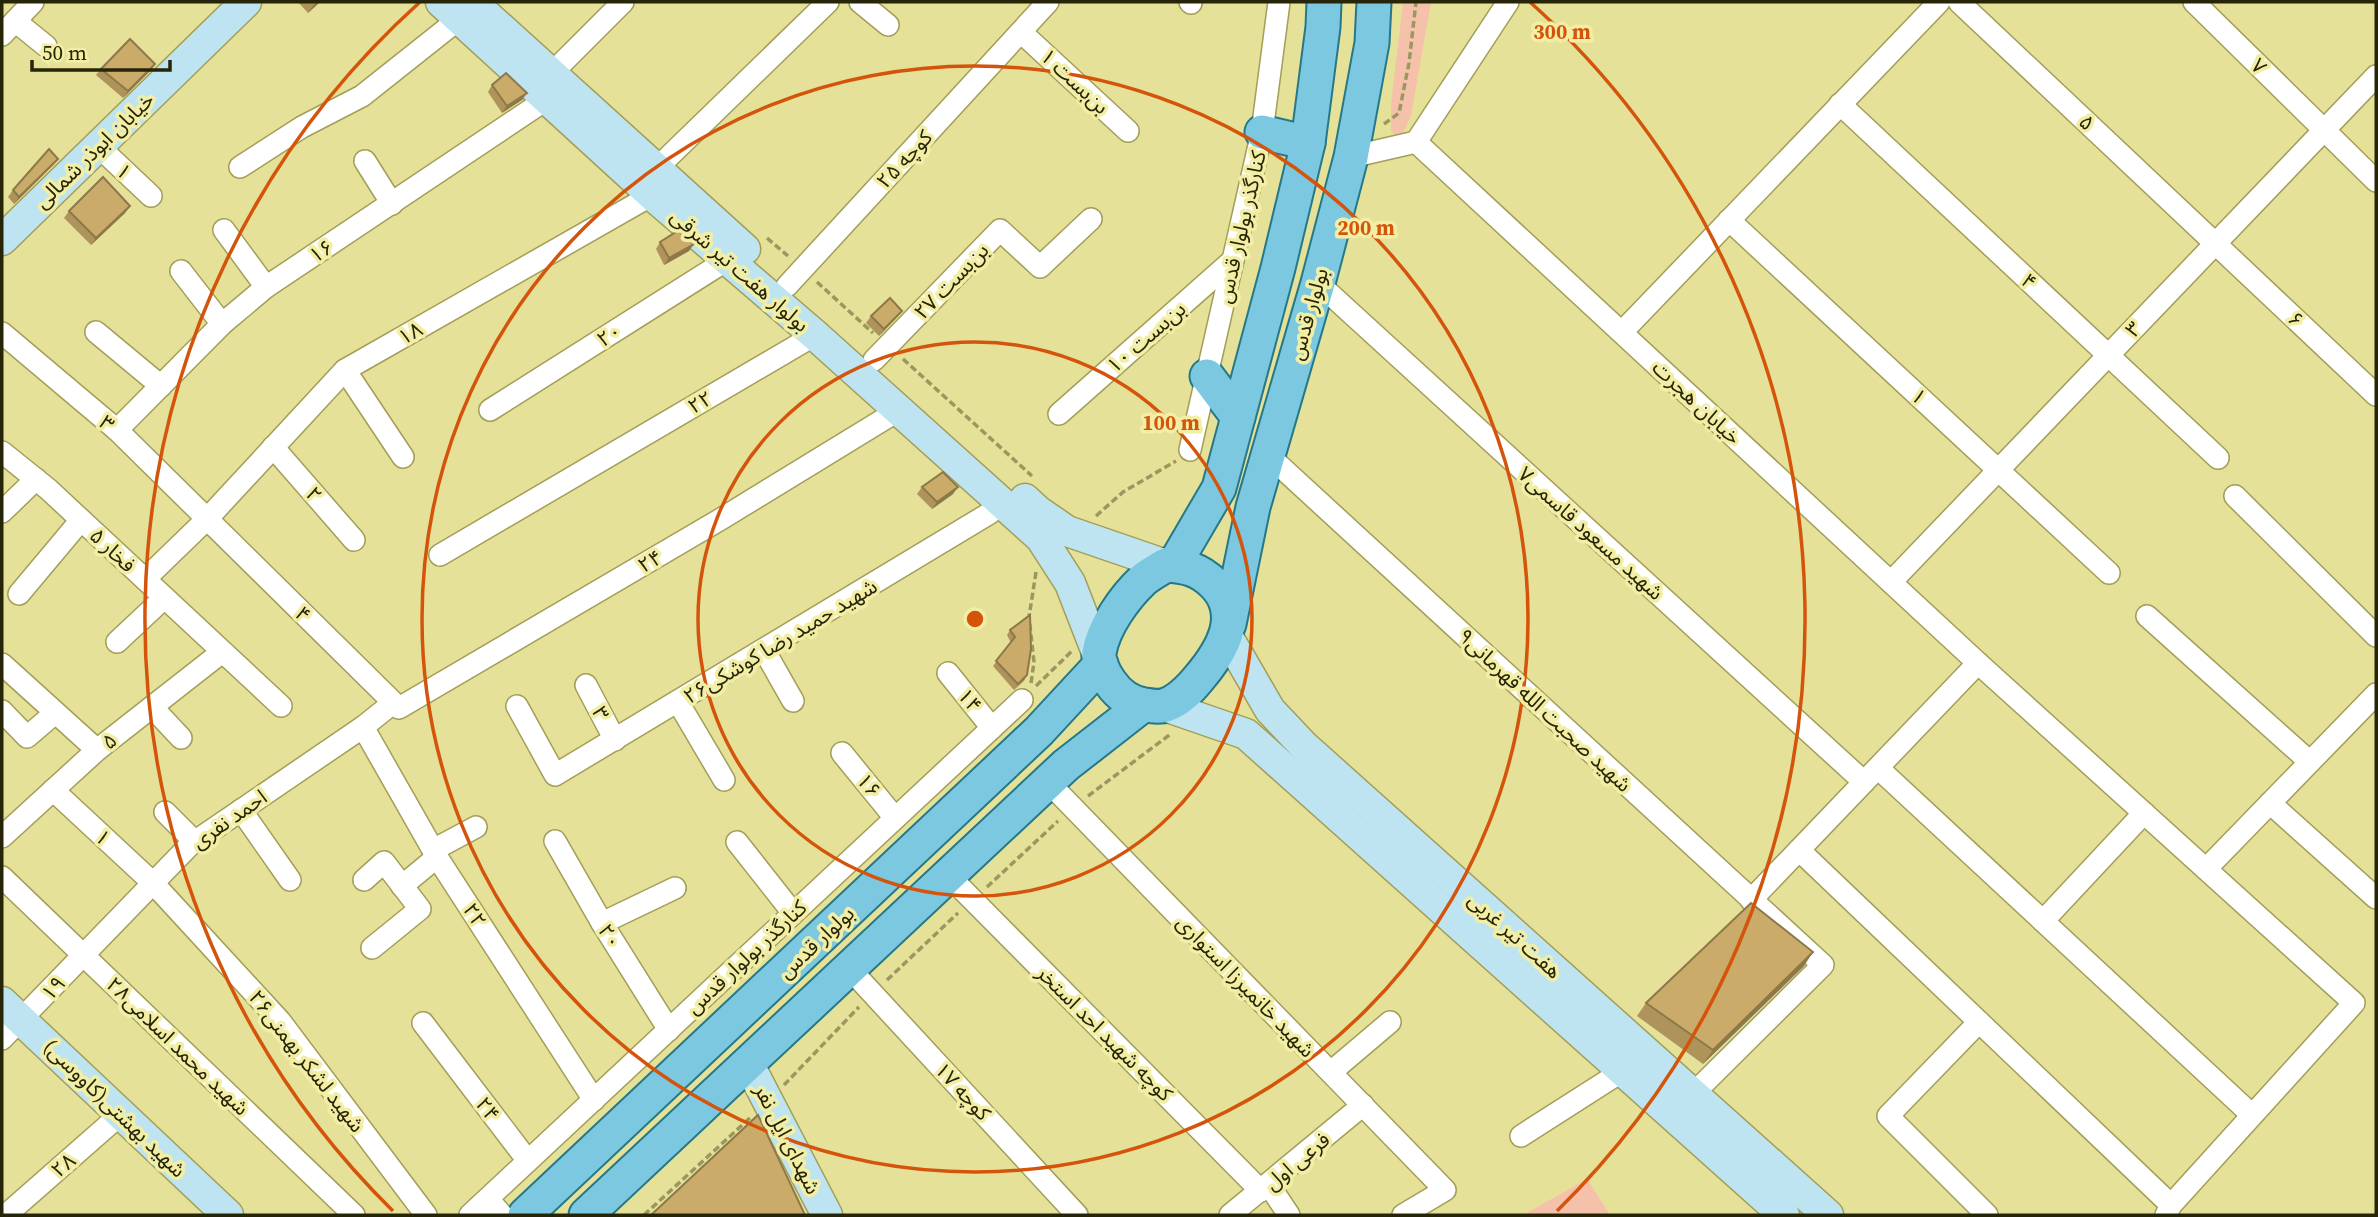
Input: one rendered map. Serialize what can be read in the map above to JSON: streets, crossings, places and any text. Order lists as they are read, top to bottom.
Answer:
{
  "streets": {
    "main road": [
      "خیابان ابوذر شمالی",
      "بولوار هفت تیر شرقی",
      "بولوار قدس",
      "هفت تیر غربی",
      "شهید بهشتی(کاووسی)",
      "شهدای ایل نفر"
    ],
    "street": [
      "۷",
      "بن‌بست ۱",
      "۵",
      "کوچه ۲۵",
      "۱",
      "کنارگذر بولوار قدس",
      "۱۶",
      "بن‌بست ۲۷",
      "۴",
      "۶",
      "۳",
      "۱۸",
      "۲۰",
      "بن‌بست ۱۰",
      "۲۲",
      "خیابان هجرت",
      "۲",
      "شهید مسعود قاسمی۷",
      "فخار ۵",
      "۲۴",
      "شهید حمید رضا کوشکی۲۶",
      "۱۴",
      "شهید صحبت الله قهرمانی۹",
      "احمد نفری",
      "شهید خانمیرزا استواری",
      "۱۹",
      "کوچه شهید احد استخر",
      "شهید محمد اسلامی۲۸",
      "شهید لشکر بهمنی۲۶",
      "کوچه ۱۷",
      "فرعی اول",
      "۲۸"
    ]
  },
  "crossings": [
    ["۷", "۳"],
    ["بن‌بست ۱", "کوچه ۲۵"],
    ["۵", "۱"],
    ["۵", "۶"],
    ["۵", "۳"],
    ["۵", "فخار ۵"],
    ["خیابان ابوذر شمالی", "۱"],
    ["کوچه ۲۵", "بولوار هفت تیر شرقی"],
    ["۱", "۳"],
    ["۱", "احمد نفری"],
    ["۱", "شهید لشکر بهمنی۲۶"],
    ["کنارگذر بولوار قدس", "۱۶"],
    ["کنارگذر بولوار قدس", "۲۰"],
    ["کنارگذر بولوار قدس", "بن‌بست ۱۰"],
    ["کنارگذر بولوار قدس", "۲۲"],
    ["کنارگذر بولوار قدس", "۲۴"],
    ["کنارگذر بولوار قدس", "۱۴"],
    ["۱۶", "بولوار هفت تیر شرقی"],
    ["۱۶", "۳"],
    ["بولوار هفت تیر شرقی", "بن‌بست ۲۷"],
    ["بولوار هفت تیر شرقی", "۱۸"],
    ["بولوار هفت تیر شرقی", "۲۰"],
    ["بولوار هفت تیر شرقی", "۲۲"],
    ["بولوار هفت تیر شرقی", "۲۴"],
    ["بولوار هفت تیر شرقی", "شهید حمید رضا کوشکی۲۶"],
    ["۴", "۳"],
    ["۴", "۱۸"],
    ["۴", "۲۴"],
    ["۴", "احمد نفری"],
    ["بولوار قدس", "شهید مسعود قاسمی۷"],
    ["بولوار قدس", "شهید صحبت الله قهرمانی۹"],
    ["بولوار قدس", "هفت تیر غربی"],
    ["بولوار قدس", "شهید خانمیرزا استواری"],
    ["بولوار قدس", "کوچه شهید احد استخر"],
    ["بولوار قدس", "کوچه ۱۷"],
    ["بولوار قدس", "شهدای ایل نفر"],
    ["۶", "۳"],
    ["۳", "۱۸"],
    ["۳", "خیابان هجرت"],
    ["۳", "شهید حمید رضا کوشکی۲۶"],
    ["۱۸", "۲"],
    ["۱۸", "فخار ۵"],
    ["۲۲", "احمد نفری"],
    ["خیابان هجرت", "شهید مسعود قاسمی۷"],
    ["۲۴", "احمد نفری"],
    ["شهید صحبت الله قهرمانی۹", "هفت تیر غربی"],
    ["احمد نفری", "۱۹"],
    ["احمد نفری", "شهید محمد اسلامی۲۸"],
    ["احمد نفری", "شهید لشکر بهمنی۲۶"],
    ["شهید خانمیرزا استواری", "فرعی اول"],
    ["۱۹", "شهید محمد اسلامی۲۸"],
    ["۱۹", "شهید بهشتی(کاووسی)"],
    ["کوچه شهید احد استخر", "فرعی اول"],
    ["شهید بهشتی(کاووسی)", "۲۸"]
  ],
  "scale_bar": "50 m",
  "rings": ["300 m", "200 m", "100 m"]
}
